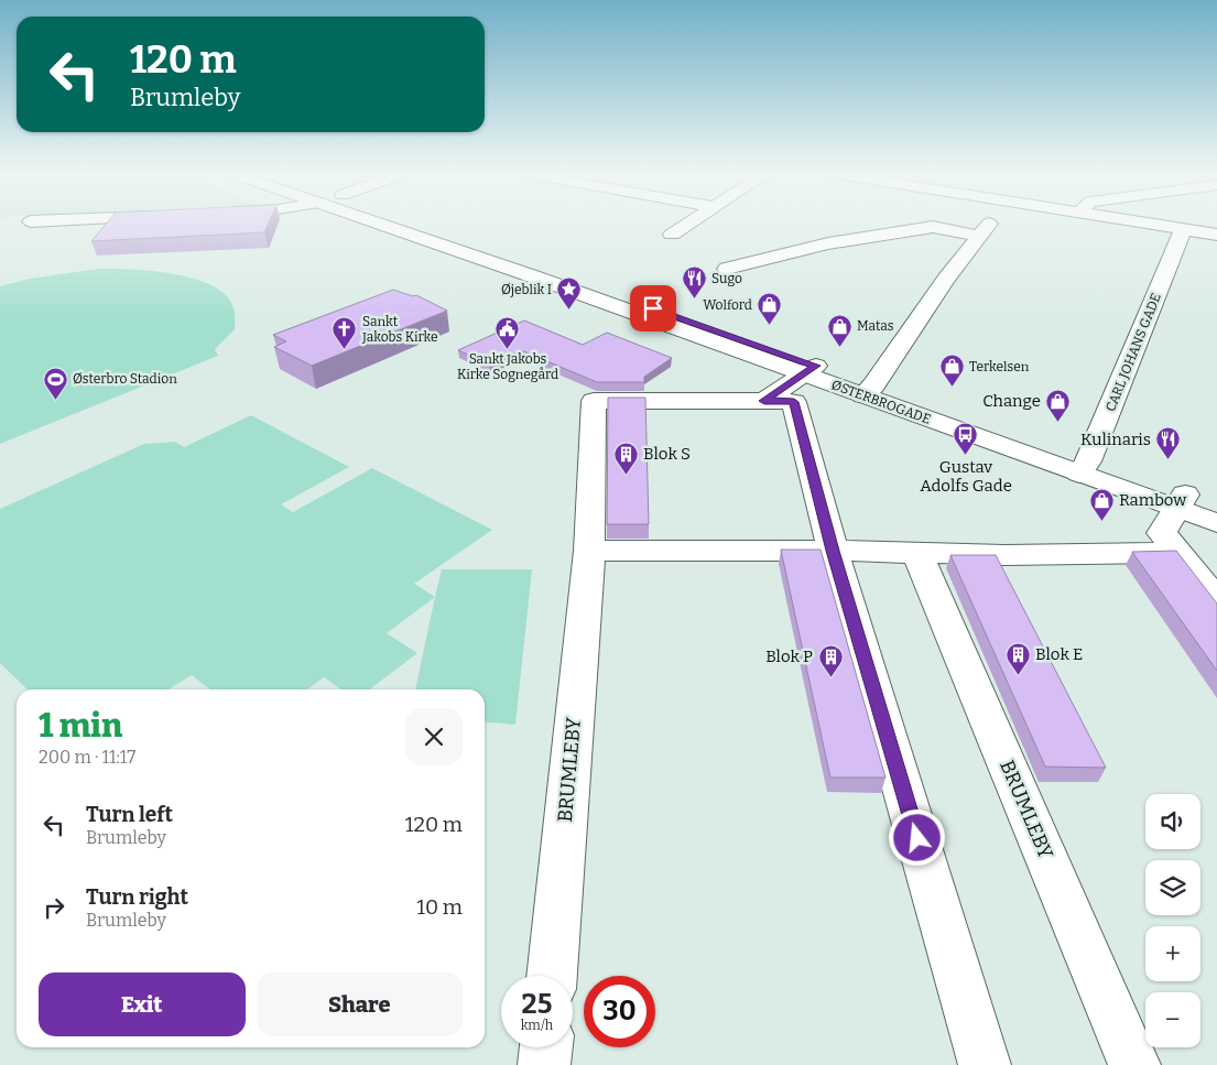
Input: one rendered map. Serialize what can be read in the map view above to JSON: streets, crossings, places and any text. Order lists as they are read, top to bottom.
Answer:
{
  "streets": {
    "street": ["CARL JOHANS GADE", "ØSTERBROGADE", "BRUMLEBY"]
  },
  "crossings": [
    ["CARL JOHANS GADE", "ØSTERBROGADE"]
  ],
  "places": {
    "restaurant": ["Sugo", "Kulinaris"],
    "place": ["Øjeblik I"],
    "shop": [
      "Wolford",
      "Matas",
      "Terkelsen",
      "Change",
      "Rambow"
    ],
    "church": ["Sankt Jakobs Kirke"],
    "public building": ["Sankt Jakobs Kirke Sognegård"],
    "sports": ["Østerbro Stadion"],
    "bus stop": ["Gustav Adolfs Gade"],
    "building": ["Blok S", "Blok E", "Blok P"]
  },
  "page": {
    "turn": ["120 m", "Brumleby"],
    "heading": ["1 min", "200 m · 11:17"],
    "list": [
      {
        "name": "Turn left",
        "note": "Brumleby",
        "value": "120 m"
      },
      {
        "name": "Turn right",
        "note": "Brumleby",
        "value": "10 m"
      }
    ],
    "map_buttons": ["+", "−"],
    "buttons": ["Exit", "Share"],
    "speed": "25 km/h",
    "limit": "30"
  }
}
